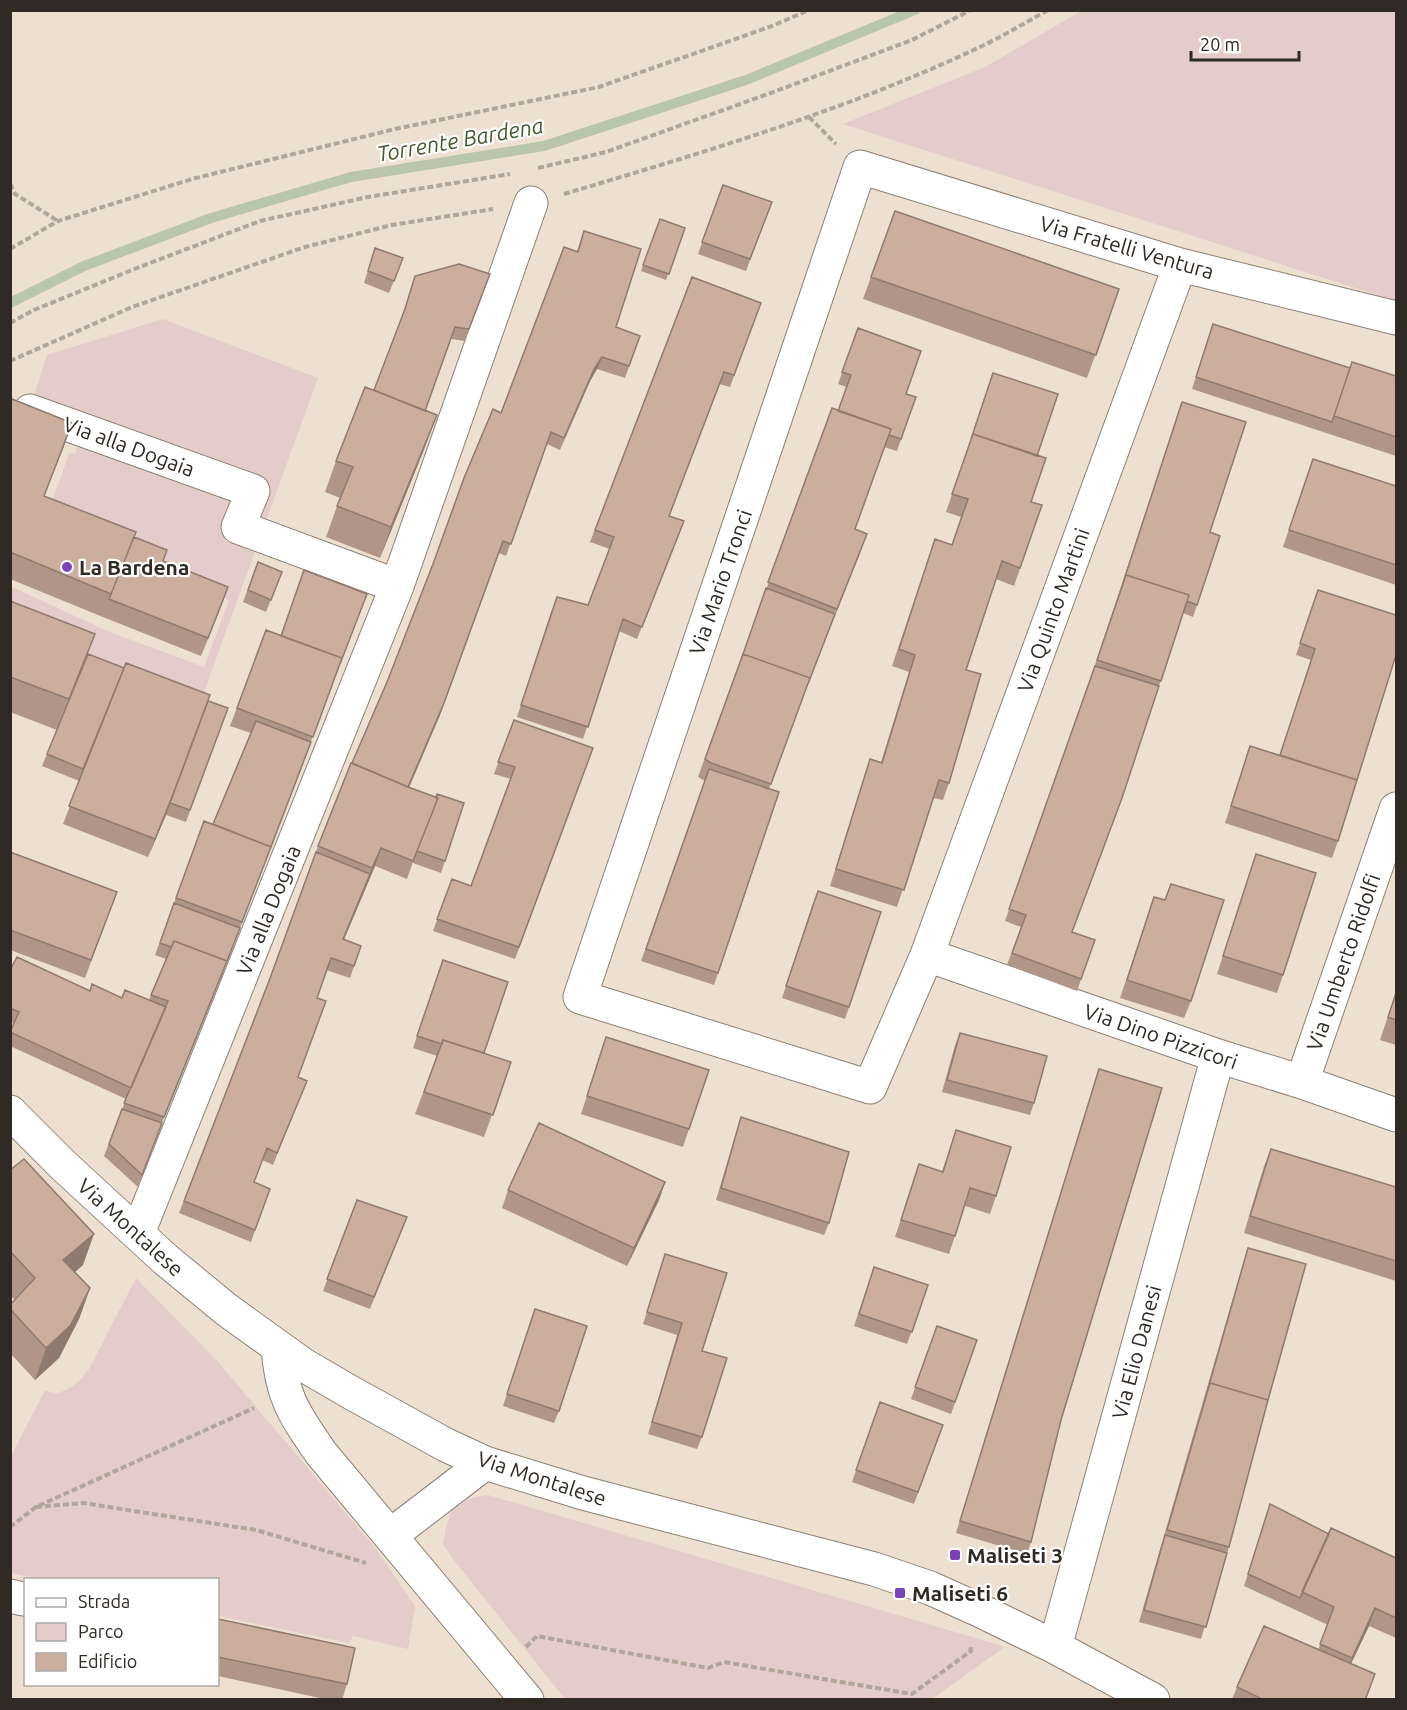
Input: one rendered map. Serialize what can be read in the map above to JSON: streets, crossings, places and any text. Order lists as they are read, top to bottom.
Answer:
{
  "streets": {
    "street": [
      "Via Fratelli Ventura",
      "Via alla Dogaia",
      "Via Mario Tronci",
      "Via Quinto Martini",
      "Via Umberto Ridolfi",
      "Via Dino Pizzicori",
      "Via Montalese",
      "Via Elio Danesi"
    ]
  },
  "crossings": [
    ["Via Fratelli Ventura", "Via Mario Tronci"],
    ["Via Fratelli Ventura", "Via Quinto Martini"],
    ["Via alla Dogaia", "Via Montalese"],
    ["Via Mario Tronci", "Via Quinto Martini"],
    ["Via Quinto Martini", "Via Dino Pizzicori"],
    ["Via Umberto Ridolfi", "Via Dino Pizzicori"],
    ["Via Dino Pizzicori", "Via Elio Danesi"],
    ["Via Montalese", "Via Elio Danesi"]
  ],
  "water": ["Torrente Bardena"],
  "places": {
    "other": ["La Bardena"],
    "transit": ["Maliseti 3", "Maliseti 6"]
  },
  "legend": ["Strada", "Parco", "Edificio"],
  "scale_bar": "20 m"
}
